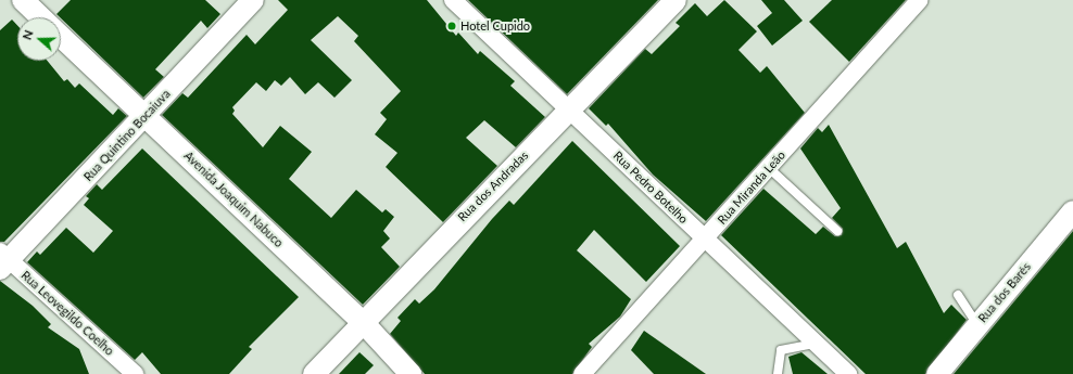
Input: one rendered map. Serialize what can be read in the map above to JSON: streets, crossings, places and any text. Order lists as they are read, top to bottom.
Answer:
{
  "streets": {
    "street": [
      "Rua Quintino Bocaiuva",
      "Rua dos Andradas",
      "Rua Pedro Botelho",
      "Rua Miranda Leão",
      "Avenida Joaquim Nabuco",
      "Rua dos Barés",
      "Rua Leovegildo Coelho"
    ]
  },
  "crossings": [
    ["Rua Quintino Bocaiuva", "Avenida Joaquim Nabuco"],
    ["Rua Quintino Bocaiuva", "Rua Leovegildo Coelho"],
    ["Rua dos Andradas", "Rua Pedro Botelho"],
    ["Rua dos Andradas", "Avenida Joaquim Nabuco"],
    ["Rua Pedro Botelho", "Rua Miranda Leão"]
  ],
  "places": ["Hotel Cupido"],
  "north": "left"
}
